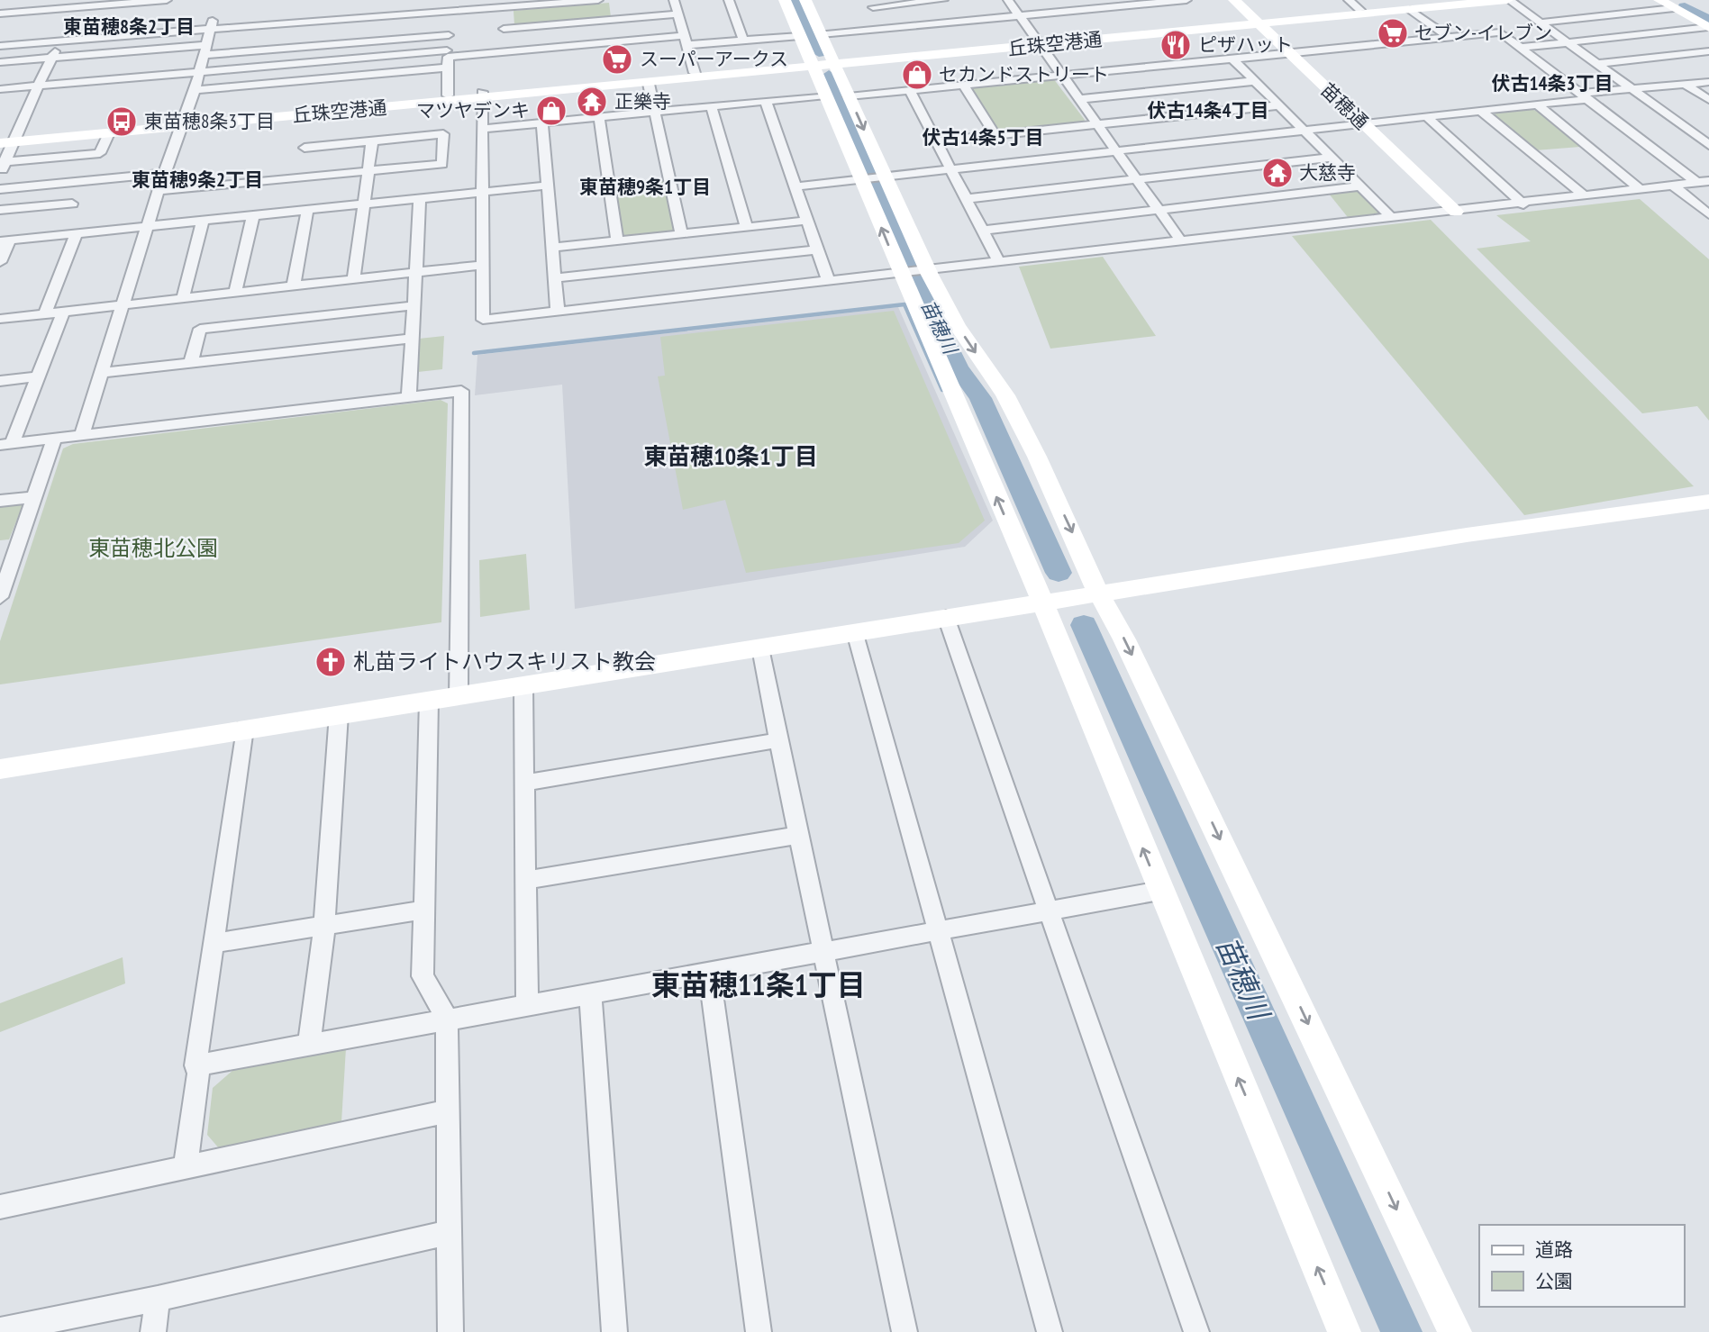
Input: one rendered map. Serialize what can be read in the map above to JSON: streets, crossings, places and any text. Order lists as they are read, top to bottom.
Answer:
{
  "streets": {
    "street": ["丘珠空港通", "苗穂通"]
  },
  "crossings": [
    ["丘珠空港通", "苗穂通"]
  ],
  "districts": [
    "東苗穂8条2丁目",
    "伏古14条3丁目",
    "伏古14条4丁目",
    "伏古14条5丁目",
    "東苗穂9条2丁目",
    "東苗穂9条1丁目",
    "東苗穂10条1丁目",
    "東苗穂11条1丁目"
  ],
  "water": ["苗穂川"],
  "parks": ["東苗穂北公園"],
  "places": {
    "supermarket": ["セブン-イレブン", "スーパーアークス"],
    "restaurant": ["ピザハット"],
    "shop": ["セカンドストリート", "マツヤデンキ"],
    "temple": ["正樂寺", "大慈寺"],
    "bus stop": ["東苗穂8条3丁目"],
    "church": ["札苗ライトハウスキリスト教会"]
  },
  "legend": ["道路", "公園"]
}
